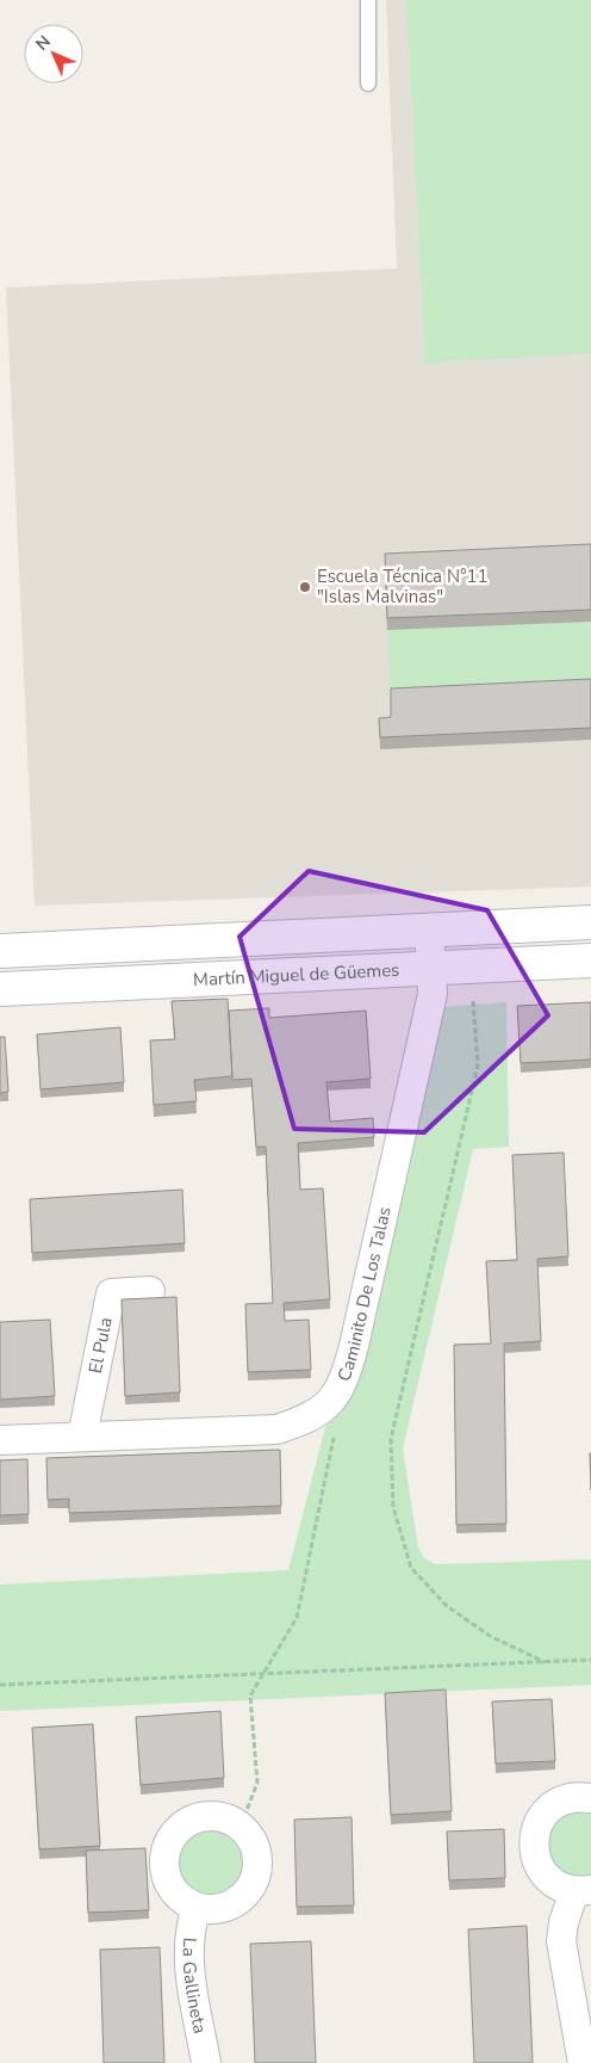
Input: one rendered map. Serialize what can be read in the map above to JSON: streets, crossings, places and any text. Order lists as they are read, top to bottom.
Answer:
{
  "streets": {
    "main road": ["Martín Miguel de Güemes"],
    "street": ["Caminito De Los Talas", "El Pula", "La Gallineta"]
  },
  "crossings": [
    ["Martín Miguel de Güemes", "Caminito De Los Talas"],
    ["Caminito De Los Talas", "El Pula"]
  ],
  "places": ["Escuela Técnica N°11 \"Islas Malvinas\""],
  "north": "top left"
}
